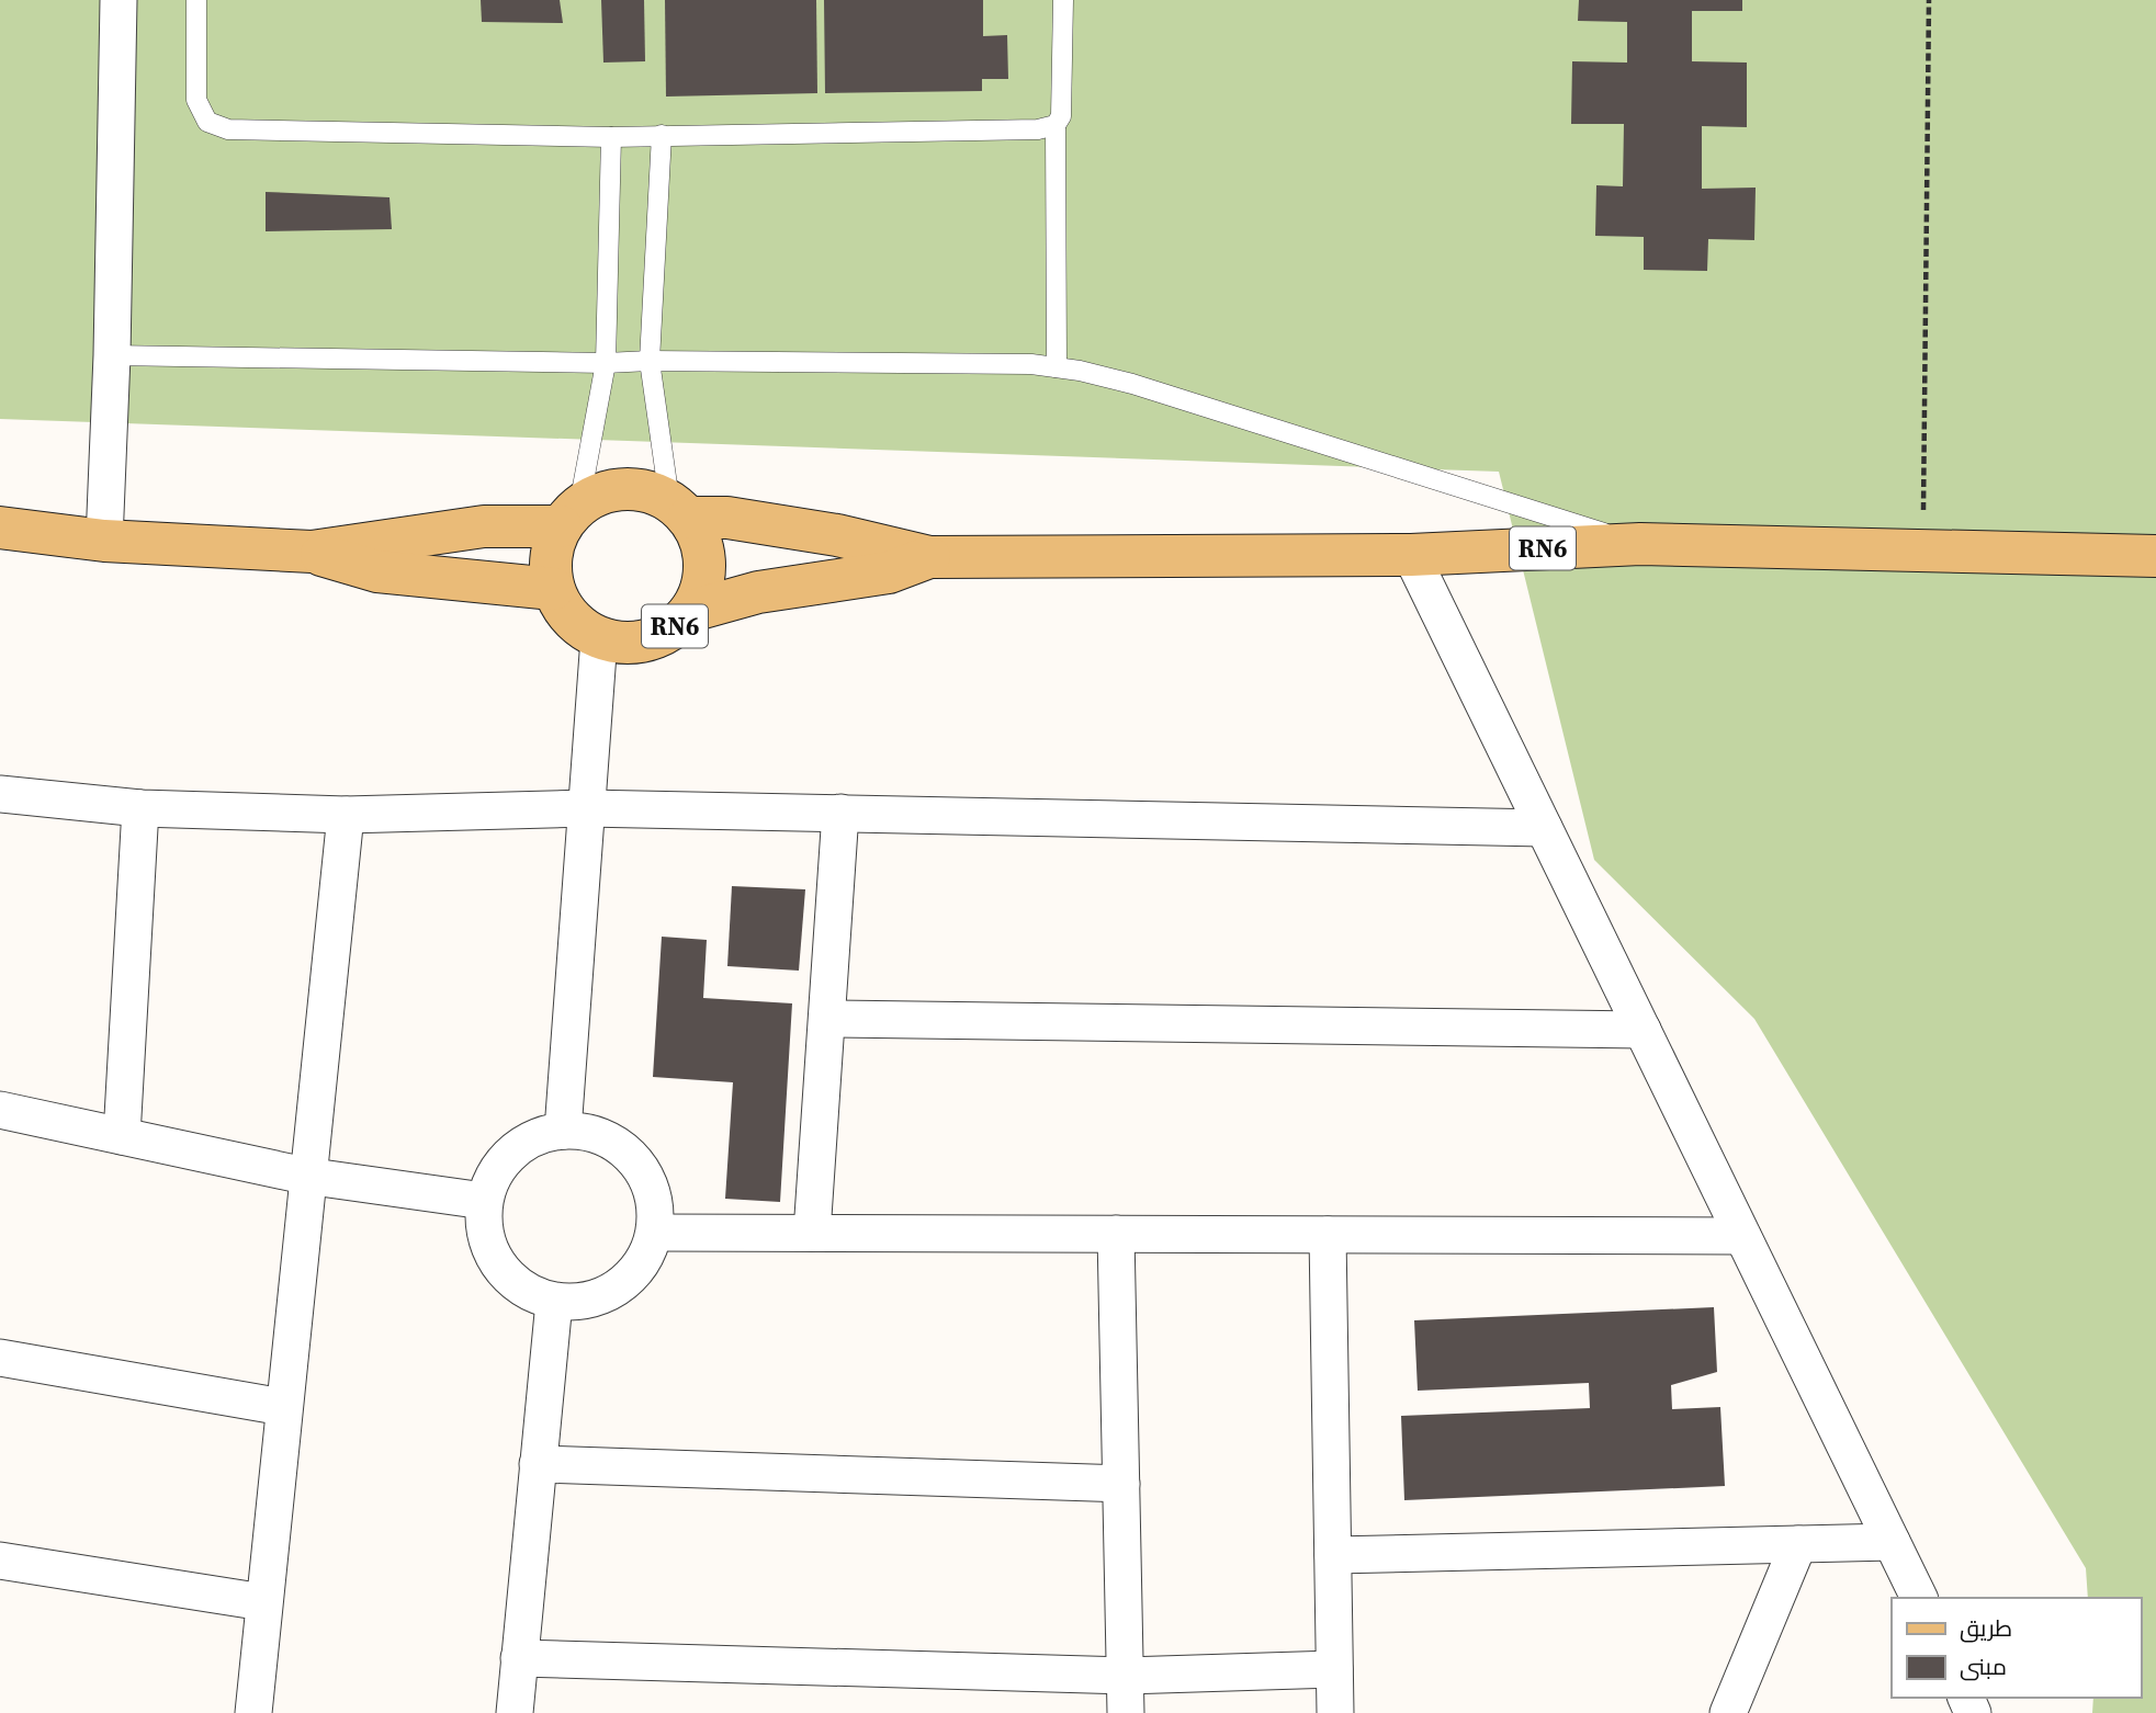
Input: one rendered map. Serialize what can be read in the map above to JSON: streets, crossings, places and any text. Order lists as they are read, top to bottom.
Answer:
{
  "streets": {
    "main road": ["RN6"]
  },
  "legend": ["طريق", "مبنى"]
}
